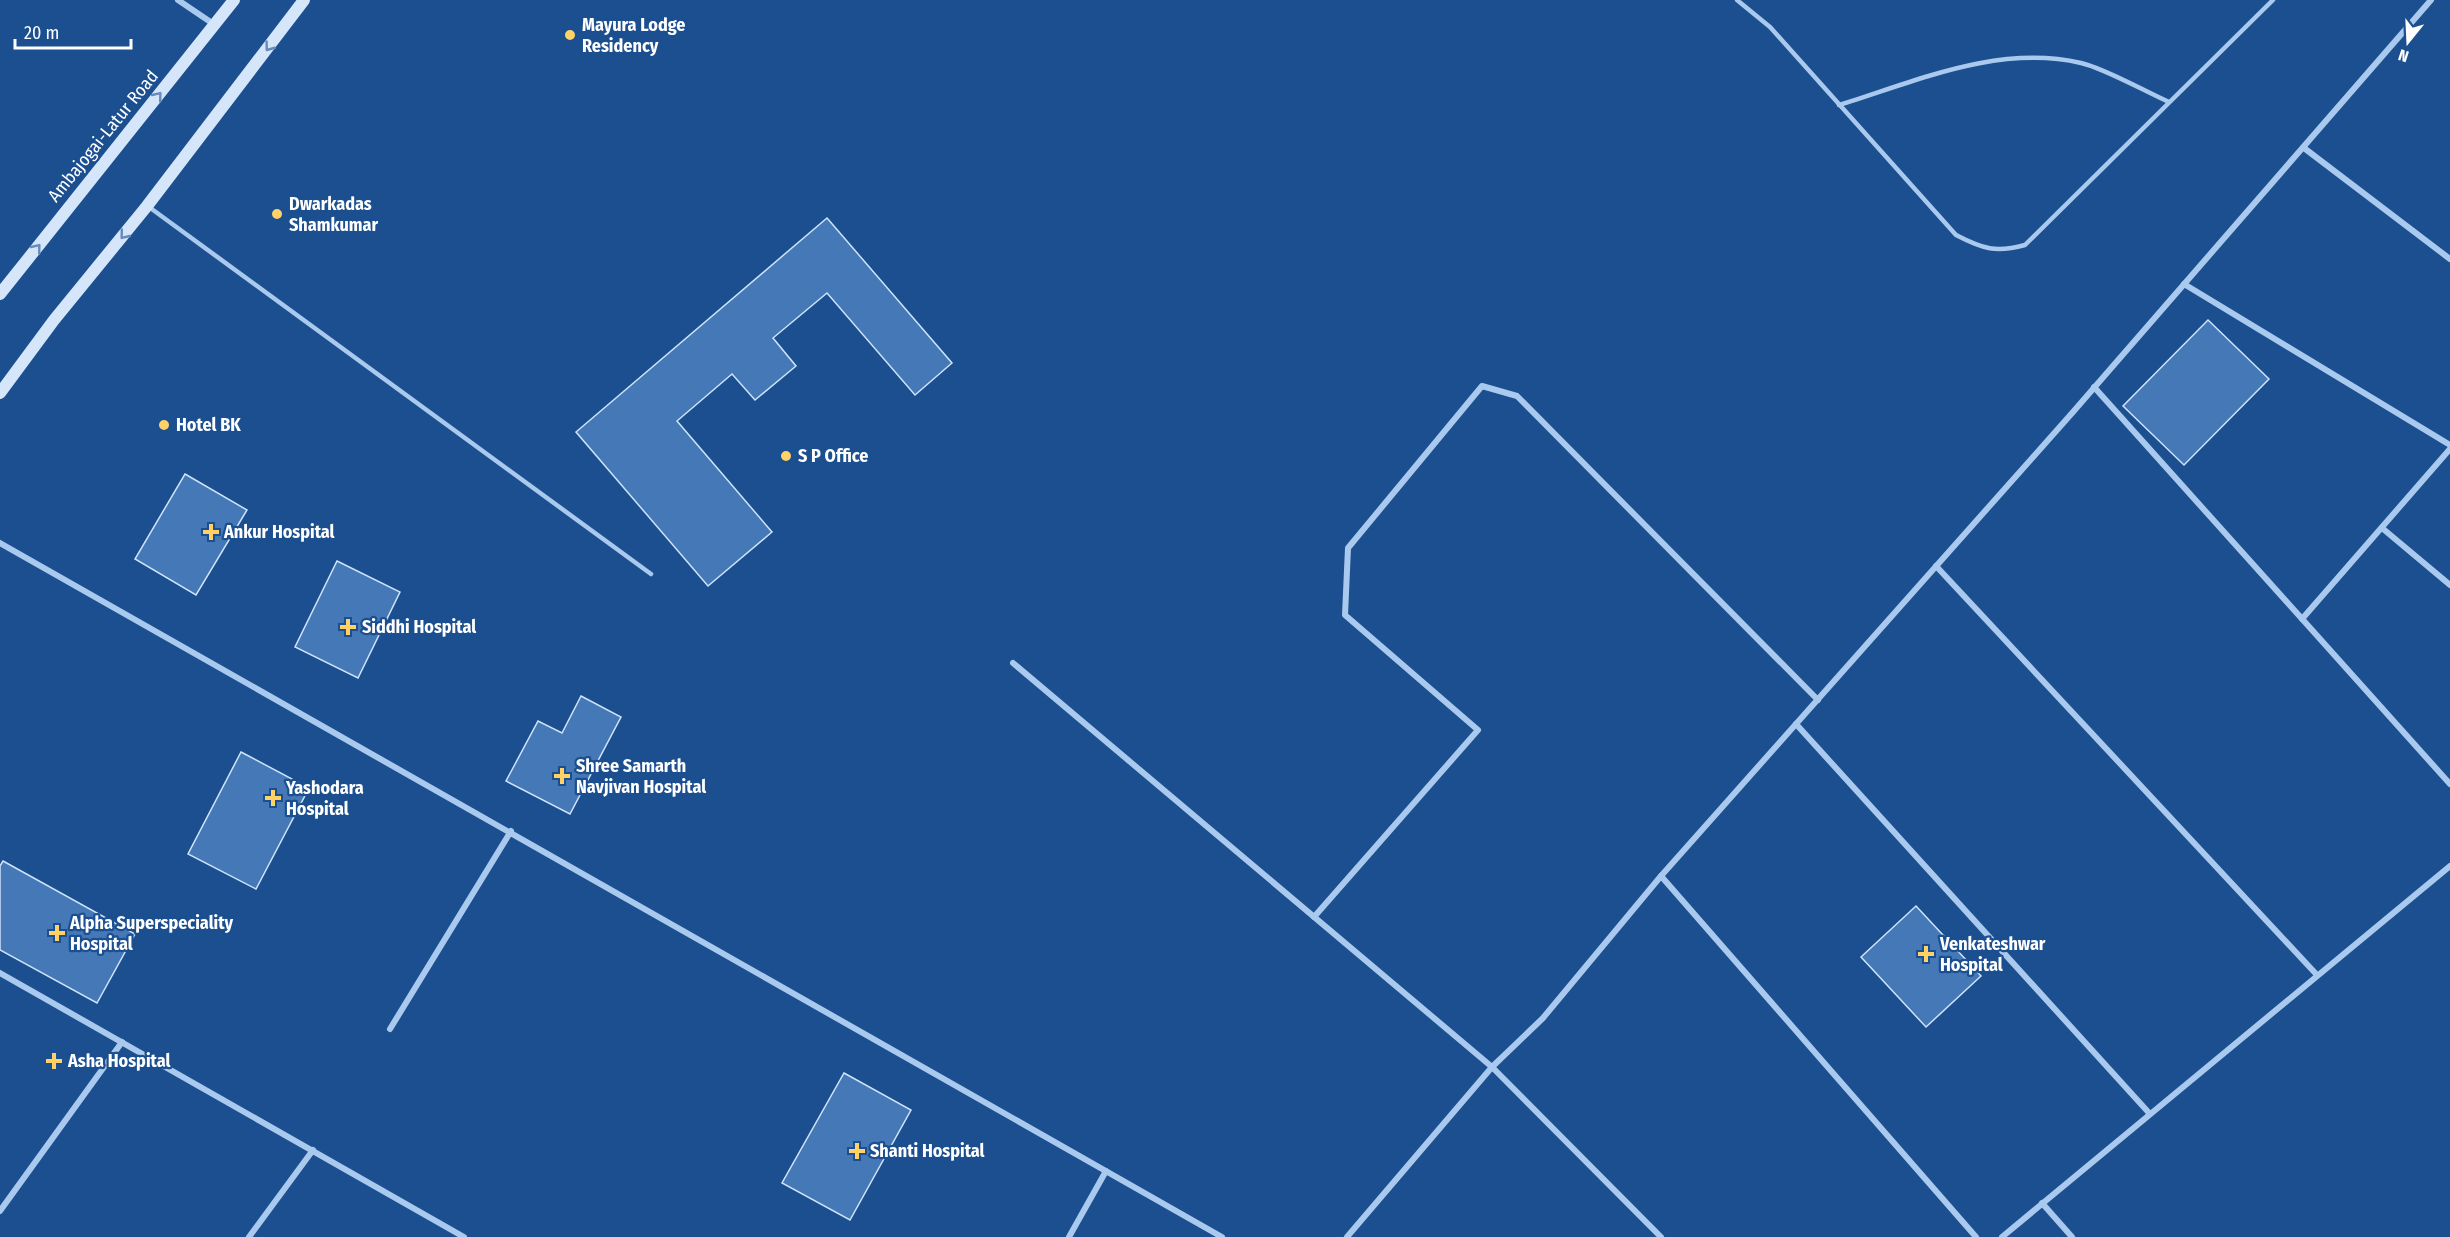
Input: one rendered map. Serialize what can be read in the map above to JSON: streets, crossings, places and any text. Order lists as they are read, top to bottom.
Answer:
{
  "streets": {
    "main road": ["Ambajogai-Latur Road"]
  },
  "places": {
    "other": [
      "Mayura Lodge Residency",
      "Dwarkadas Shamkumar",
      "Hotel BK",
      "S P Office"
    ],
    "health": [
      "Ankur Hospital",
      "Siddhi Hospital",
      "Shree Samarth Navjivan Hospital",
      "Yashodara Hospital",
      "Alpha Superspeciality Hospital",
      "Venkateshwar Hospital",
      "Asha Hospital",
      "Shanti Hospital"
    ]
  },
  "scale_bar": "20 m",
  "north": "bottom"
}
